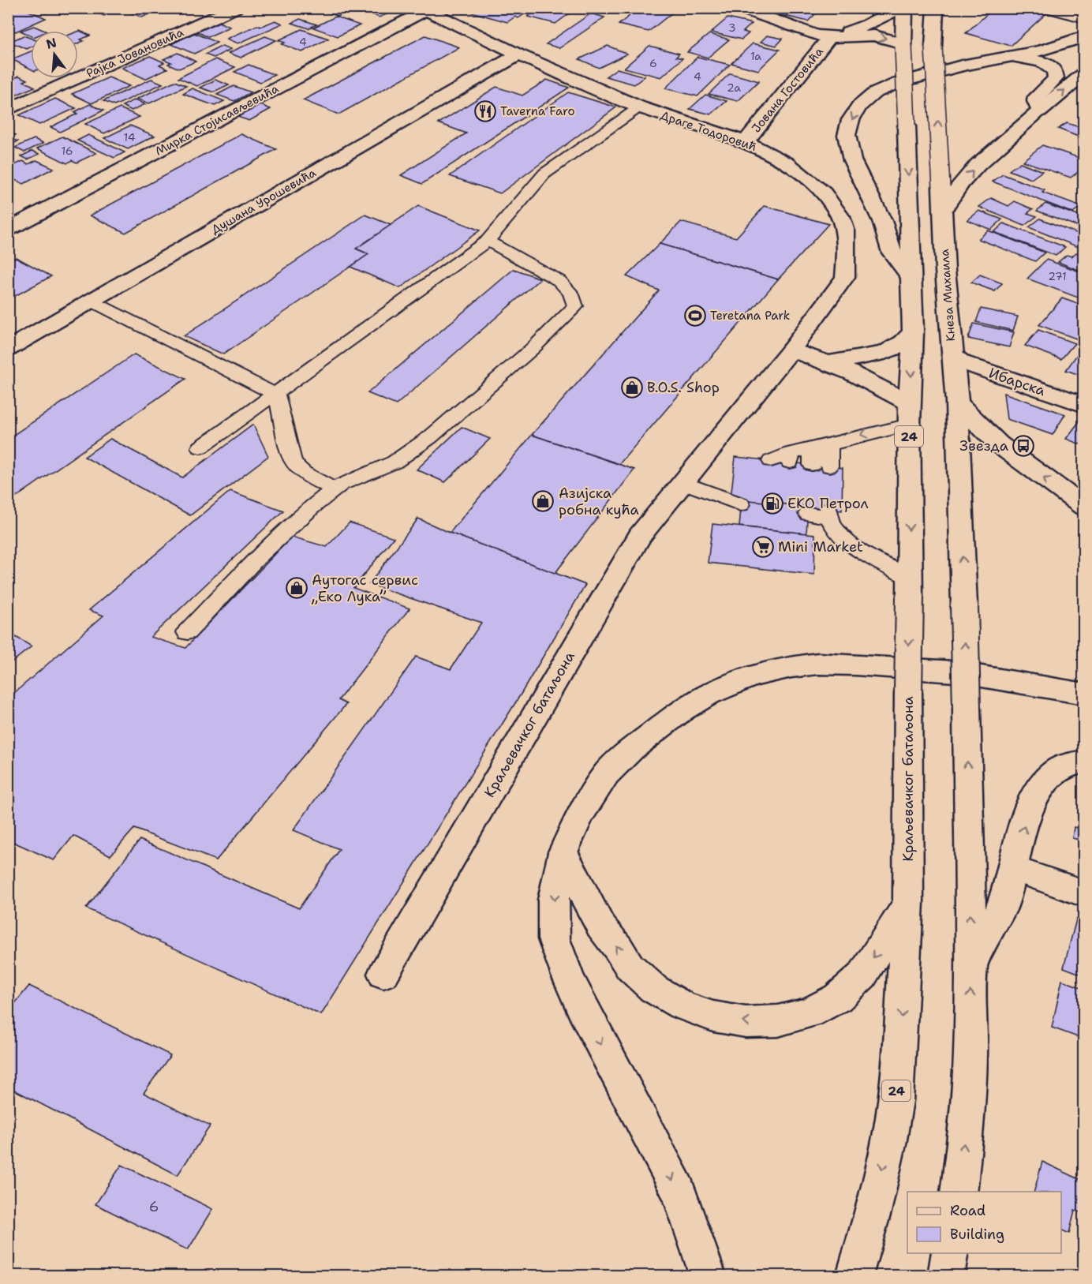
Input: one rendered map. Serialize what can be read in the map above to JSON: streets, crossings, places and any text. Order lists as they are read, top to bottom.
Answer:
{
  "streets": {
    "main road": [
      "Рајка Јовановића",
      "Јована Гостовића",
      "Мирка Стојисављевића",
      "Драге Тодоровић",
      "Душана Урошевића",
      "Кнеза Михаила",
      "Ибарска",
      "24",
      "Краљевачког батаљона"
    ]
  },
  "crossings": [
    ["Јована Гостовића", "Драге Тодоровић"],
    ["Мирка Стојисављевића", "Драге Тодоровић"],
    ["Драге Тодоровић", "Душана Урошевића"],
    ["Драге Тодоровић", "Краљевачког батаљона"],
    ["Кнеза Михаила", "Ибарска"],
    ["24", "Краљевачког батаљона"]
  ],
  "places": {
    "restaurant": ["Taverna Faro"],
    "sports": ["Teretana Park"],
    "shop": ["B.O.S. Shop", "Азијска робна кућа", "Аутогас сервис „Еко Лука”"],
    "bus stop": ["Звезда"],
    "fuel station": ["ЕКО Петрол"],
    "supermarket": ["Mini Market"]
  },
  "house_numbers": [
    "3",
    "4",
    "1a",
    "6",
    "4",
    "2a",
    "14",
    "16",
    "271",
    "6"
  ],
  "legend": ["Road", "Building"],
  "north": "top"
}
